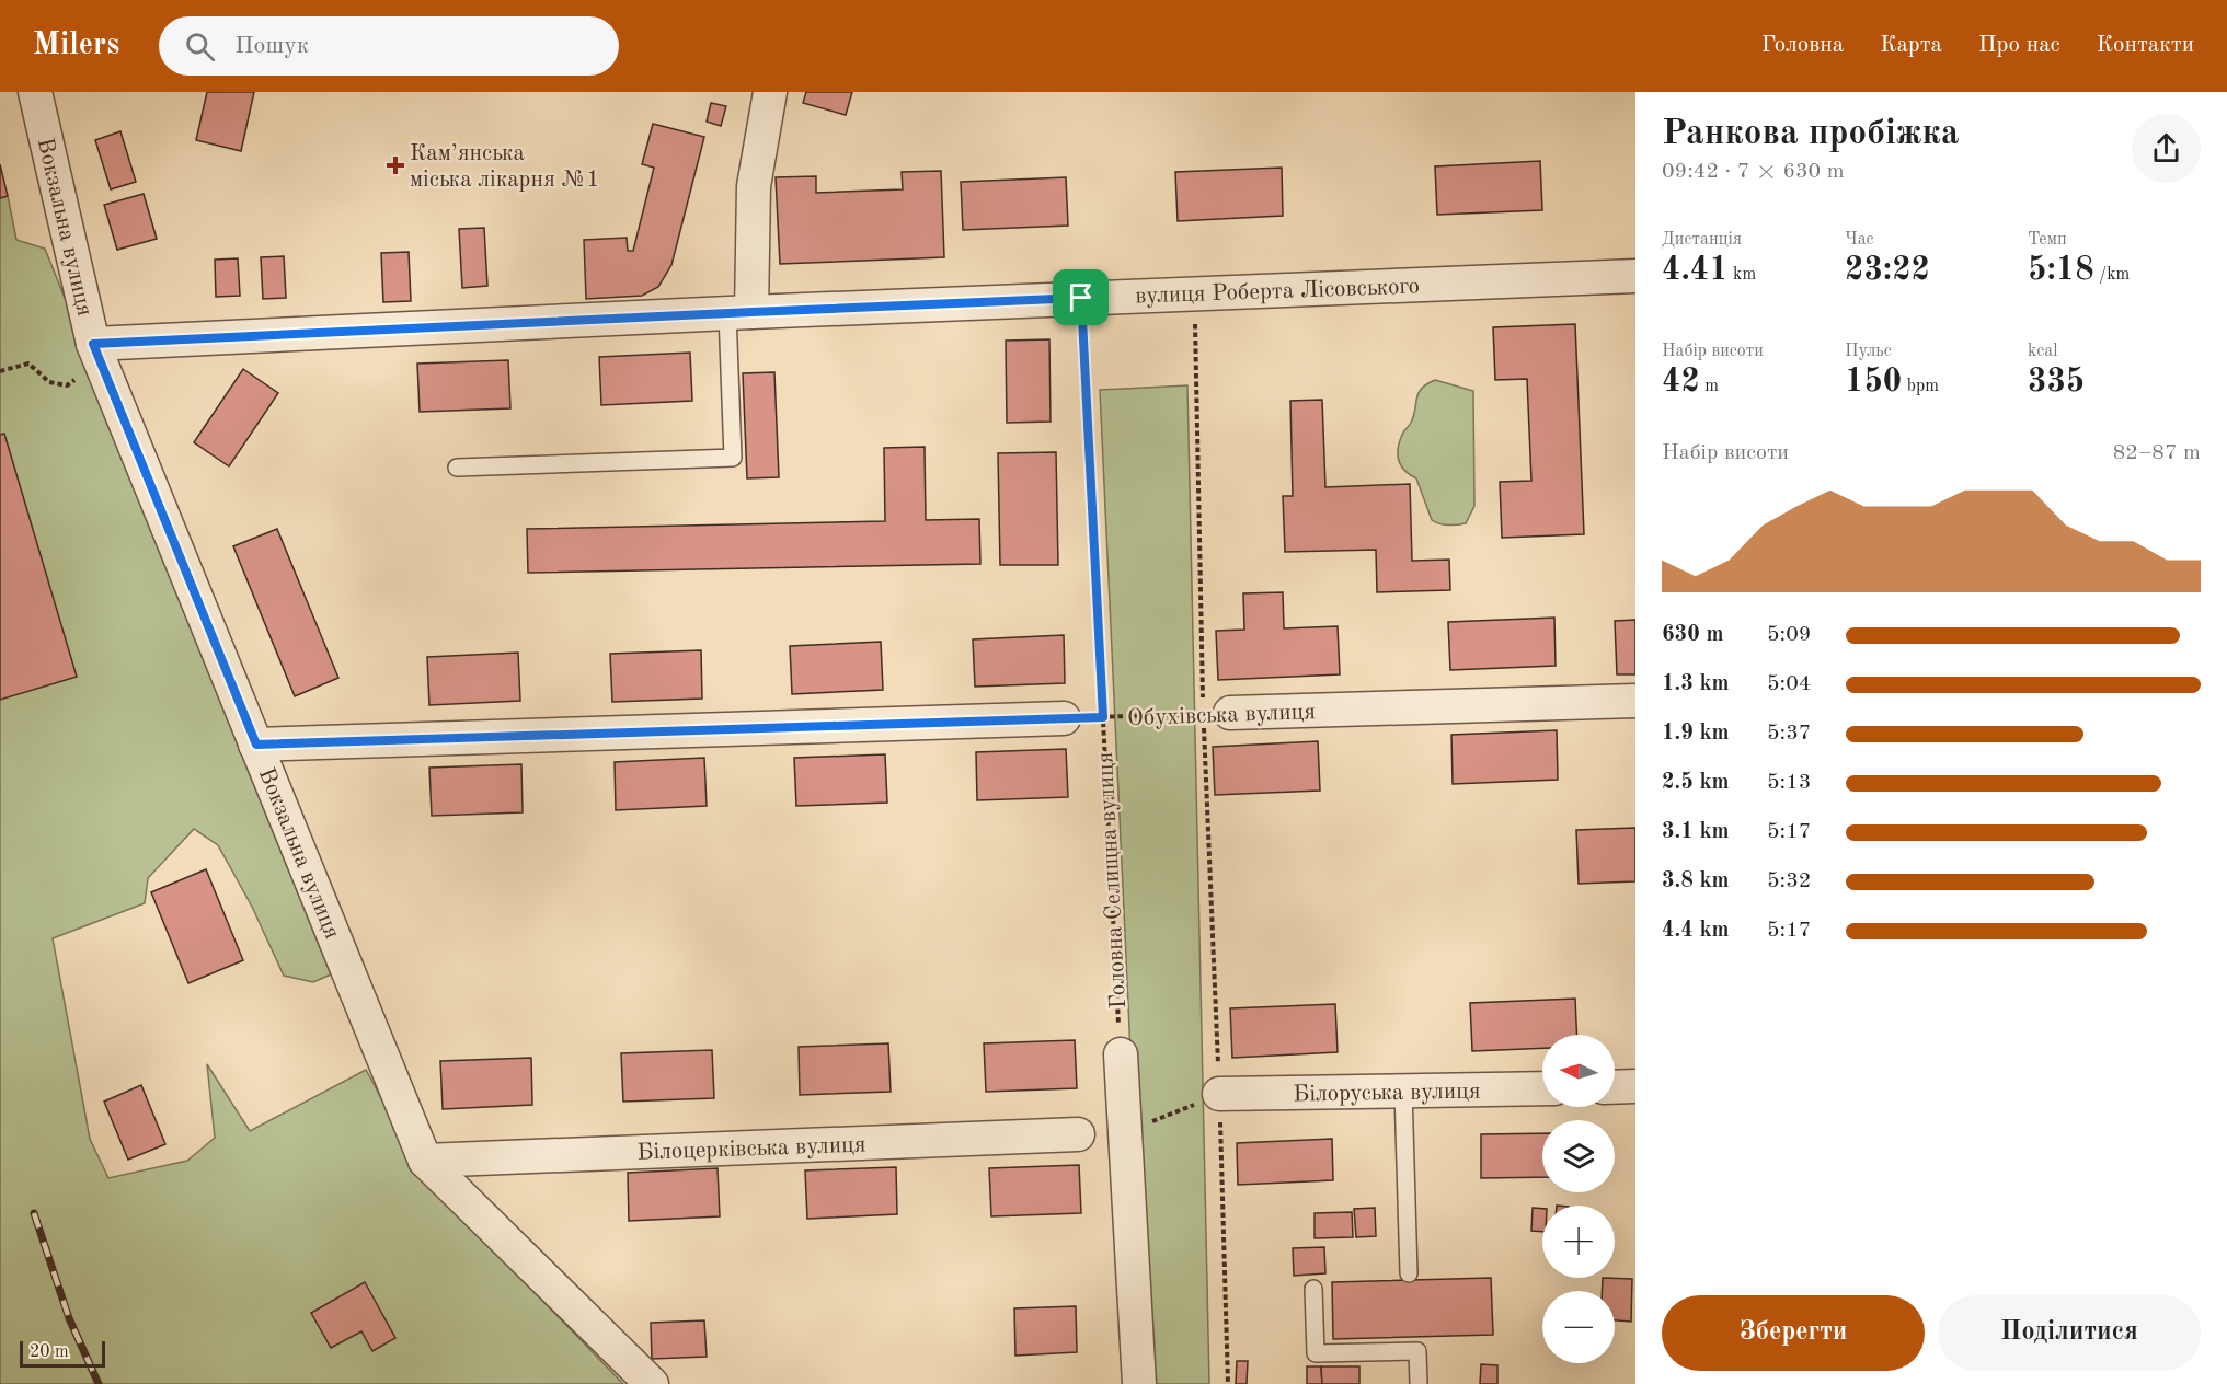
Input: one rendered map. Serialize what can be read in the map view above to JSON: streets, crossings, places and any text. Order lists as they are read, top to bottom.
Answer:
{
  "streets": {
    "street": [
      "Вокзальна вулиця",
      "вулиця Роберта Лісовського",
      "Обухівська вулиця",
      "Білоруська вулиця",
      "Білоцерківська вулиця"
    ],
    "path": ["Головна Селищна вулиця"]
  },
  "crossings": [
    ["Вокзальна вулиця", "вулиця Роберта Лісовського"],
    ["Вокзальна вулиця", "Білоцерківська вулиця"],
    ["вулиця Роберта Лісовського", "Головна Селищна вулиця"],
    ["Обухівська вулиця", "Головна Селищна вулиця"]
  ],
  "places": {
    "health": ["Кам’янська міська лікарня №1"]
  },
  "scale_bar": "20 m",
  "north": "left",
  "page": {
    "header": "Milers",
    "search": "Пошук",
    "nav": [
      "Головна",
      "Карта",
      "Про нас",
      "Контакти"
    ],
    "heading": ["Ранкова пробіжка", "09:42 · 7 × 630 m"],
    "stats": [
      ["Дистанція", "4.41 km"],
      ["Час", "23:22"],
      ["Темп", "5:18 /km"],
      ["Набір висоти", "42 m"],
      ["Пульс", "150 bpm"],
      ["kcal", "335"]
    ],
    "chart": ["Набір висоти", "82–87 m"],
    "list": [
      {
        "name": "630 m",
        "note": "5:09"
      },
      {
        "name": "1.3 km",
        "note": "5:04"
      },
      {
        "name": "1.9 km",
        "note": "5:37"
      },
      {
        "name": "2.5 km",
        "note": "5:13"
      },
      {
        "name": "3.1 km",
        "note": "5:17"
      },
      {
        "name": "3.8 km",
        "note": "5:32"
      },
      {
        "name": "4.4 km",
        "note": "5:17"
      }
    ],
    "map_buttons": ["+", "−"],
    "buttons": ["Зберегти", "Поділитися"],
    "scale": "20 m"
  }
}
